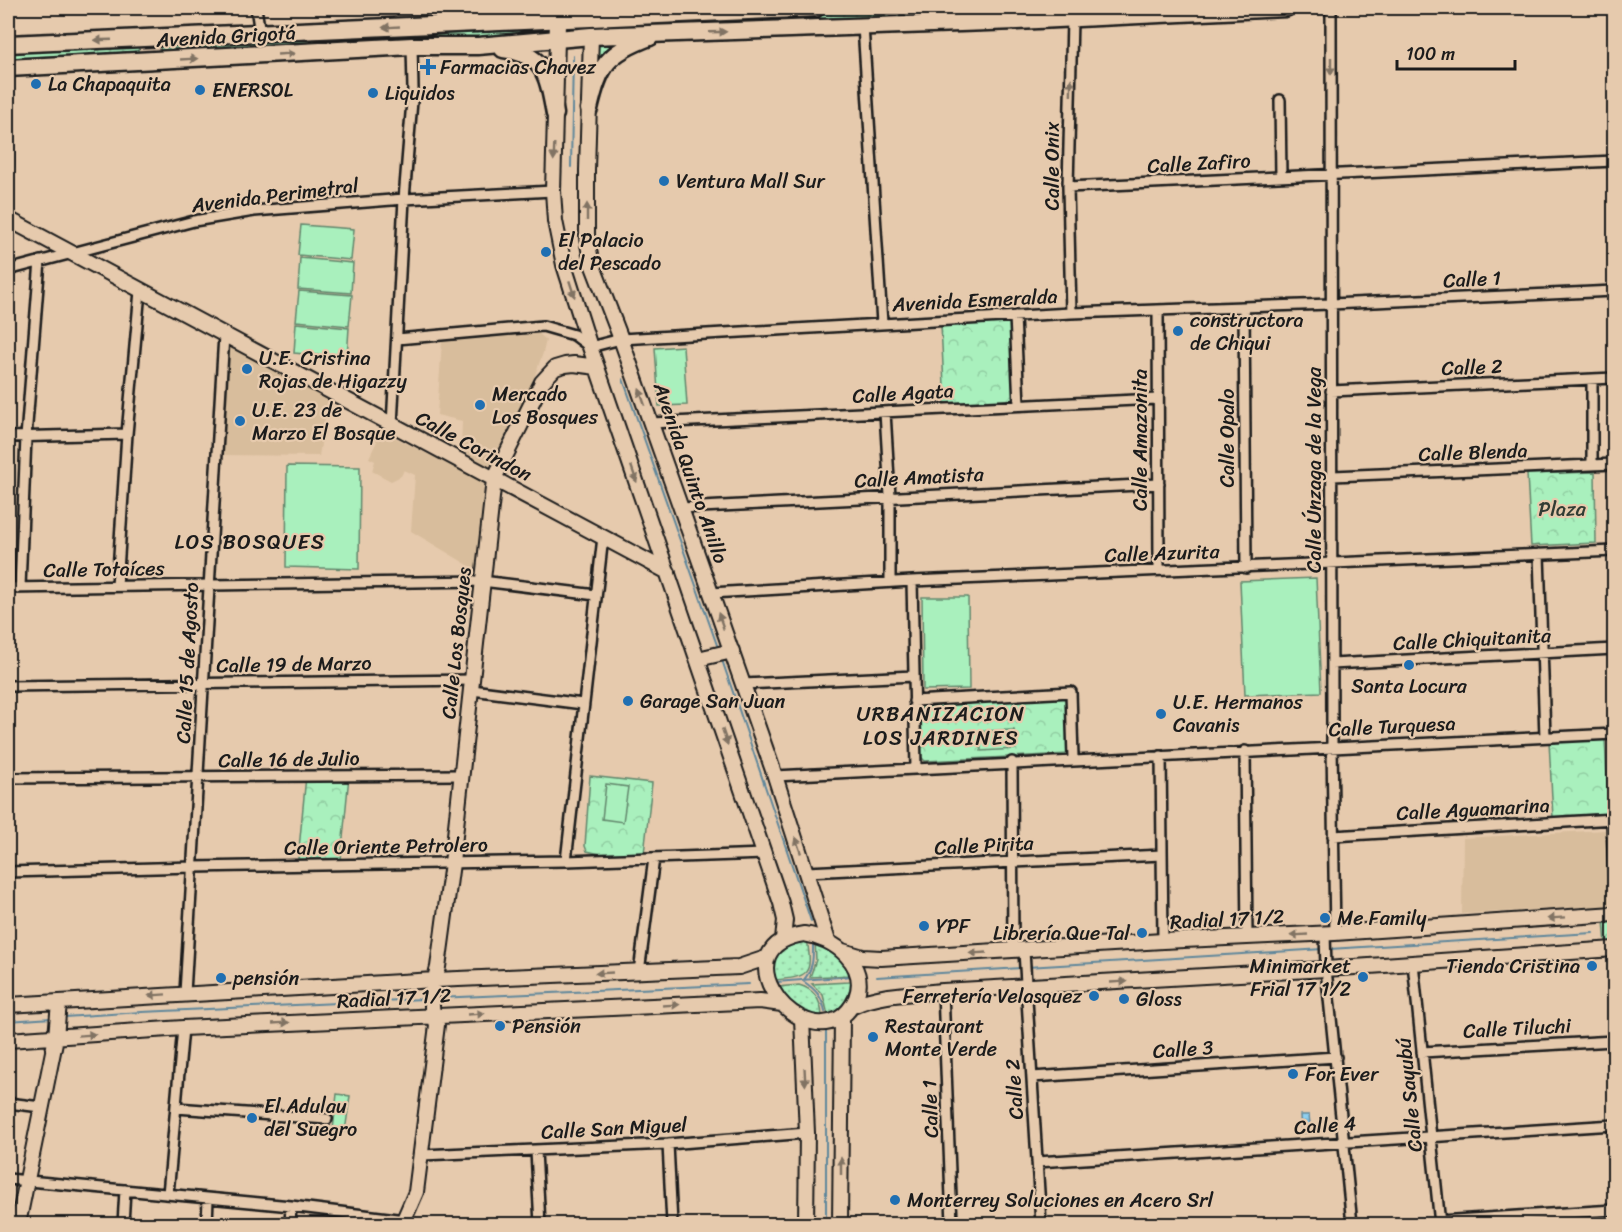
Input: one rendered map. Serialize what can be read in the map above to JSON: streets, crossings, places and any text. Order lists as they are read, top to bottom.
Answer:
{
  "streets": {
    "highway": ["Avenida Grigotá"],
    "main road": [
      "Calle Corindon",
      "Avenida Quinto Anillo",
      "Calle Los Bosques",
      "Radial 17 1/2"
    ],
    "street": [
      "Calle Zafiro",
      "Calle Onix",
      "Avenida Perimetral",
      "Calle 1",
      "Avenida Esmeralda",
      "Calle 2",
      "Calle Agata",
      "Calle Opalo",
      "Calle Amazonita",
      "Calle Blenda",
      "Calle Únzaga de la Vega",
      "Calle Amatista",
      "Calle Azurita",
      "Calle Totaíces",
      "Calle Chiquitanita",
      "Calle 15 de Agosto",
      "Calle 19 de Marzo",
      "Calle Turquesa",
      "Calle 16 de Julio",
      "Calle Aguamarina",
      "Calle Pirita",
      "Calle Oriente Petrolero",
      "Calle Tiluchi",
      "Calle 3",
      "Calle Sayubú",
      "Calle 4",
      "Calle San Miguel"
    ]
  },
  "crossings": [
    ["Avenida Grigotá", "Calle Onix"],
    ["Avenida Grigotá", "Avenida Quinto Anillo"],
    ["Calle Zafiro", "Calle Onix"],
    ["Calle Zafiro", "Calle Únzaga de la Vega"],
    ["Calle Onix", "Avenida Esmeralda"],
    ["Avenida Perimetral", "Calle Corindon"],
    ["Calle 1", "Avenida Esmeralda"],
    ["Calle 1", "Calle Únzaga de la Vega"],
    ["Avenida Esmeralda", "Calle Opalo"],
    ["Avenida Esmeralda", "Calle Amazonita"],
    ["Avenida Esmeralda", "Calle Únzaga de la Vega"],
    ["Avenida Esmeralda", "Avenida Quinto Anillo"],
    ["Calle 2", "Calle Únzaga de la Vega"],
    ["Calle 2", "Calle Turquesa"],
    ["Calle 2", "Calle Pirita"],
    ["Calle 2", "Radial 17 1/2"],
    ["Calle 2", "Calle 3"],
    ["Calle 2", "Calle 4"],
    ["Calle Agata", "Calle Amazonita"],
    ["Calle Agata", "Avenida Quinto Anillo"],
    ["Calle Opalo", "Calle Azurita"],
    ["Calle Amazonita", "Calle Amatista"],
    ["Calle Amazonita", "Calle Azurita"],
    ["Calle Corindon", "Calle Los Bosques"],
    ["Calle Corindon", "Calle 15 de Agosto"],
    ["Calle Blenda", "Calle Únzaga de la Vega"],
    ["Calle Únzaga de la Vega", "Calle Azurita"],
    ["Calle Únzaga de la Vega", "Calle Chiquitanita"],
    ["Calle Únzaga de la Vega", "Calle Turquesa"],
    ["Calle Únzaga de la Vega", "Calle Aguamarina"],
    ["Calle Únzaga de la Vega", "Radial 17 1/2"],
    ["Calle Únzaga de la Vega", "Calle 3"],
    ["Calle Únzaga de la Vega", "Calle 4"],
    ["Avenida Quinto Anillo", "Calle Amatista"],
    ["Avenida Quinto Anillo", "Calle Azurita"],
    ["Avenida Quinto Anillo", "Calle Turquesa"],
    ["Avenida Quinto Anillo", "Calle Pirita"],
    ["Avenida Quinto Anillo", "Radial 17 1/2"],
    ["Calle Totaíces", "Calle Los Bosques"],
    ["Calle Totaíces", "Calle 15 de Agosto"],
    ["Calle Los Bosques", "Calle 19 de Marzo"],
    ["Calle Los Bosques", "Calle 16 de Julio"],
    ["Calle Los Bosques", "Calle Oriente Petrolero"],
    ["Calle Los Bosques", "Radial 17 1/2"],
    ["Calle Los Bosques", "Calle San Miguel"],
    ["Calle 15 de Agosto", "Calle 19 de Marzo"],
    ["Calle 15 de Agosto", "Calle 16 de Julio"],
    ["Calle 15 de Agosto", "Calle Oriente Petrolero"],
    ["Calle 15 de Agosto", "Radial 17 1/2"],
    ["Calle Tiluchi", "Calle Sayubú"],
    ["Calle Sayubú", "Calle 4"]
  ],
  "one_way": ["Calle Onix"],
  "districts": ["LOS BOSQUES", "URBANIZACION LOS JARDINES"],
  "parks": ["Plaza"],
  "places": {
    "health": ["Farmacias Chavez"],
    "other": [
      "La Chapaquita",
      "ENERSOL",
      "Liquidos",
      "Ventura Mall Sur",
      "El Palacio del Pescado",
      "constructora de Chiqui",
      "U.E. Cristina Rojas de Higazzy",
      "Mercado Los Bosques",
      "U.E. 23 de Marzo El Bosque",
      "Santa Locura",
      "Garage San Juan",
      "U.E. Hermanos Cavanis",
      "Me Family",
      "YPF",
      "Librería Que Tal",
      "Tienda Cristina",
      "Minimarket Frial 17 1/2",
      "pensión",
      "Ferretería Velasquez",
      "Gloss",
      "Pensión",
      "Restaurant Monte Verde",
      "For Ever",
      "El Adulau del Suegro",
      "Monterrey Soluciones en Acero Srl"
    ]
  },
  "scale_bar": "100 m"
}
